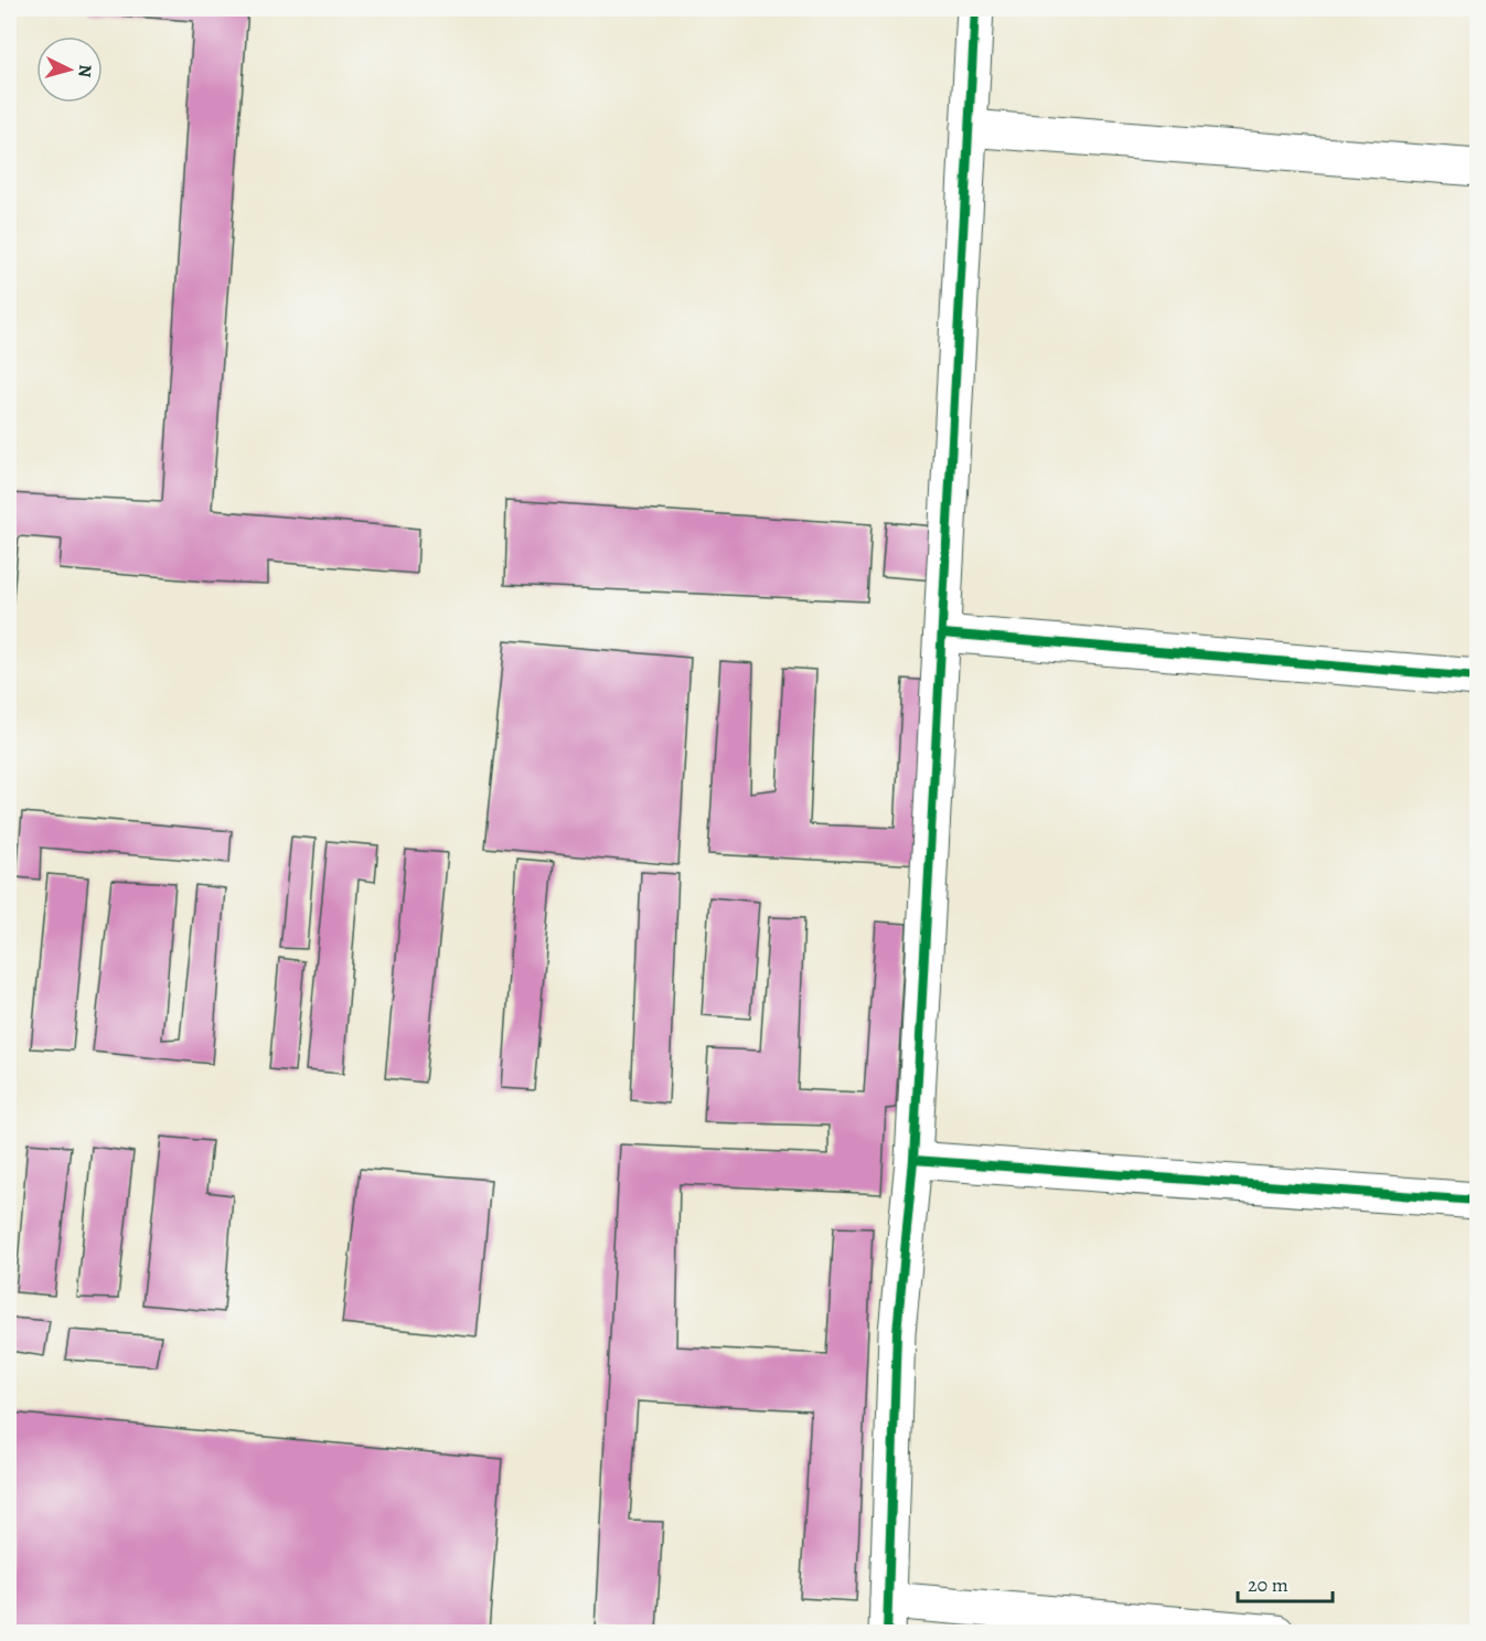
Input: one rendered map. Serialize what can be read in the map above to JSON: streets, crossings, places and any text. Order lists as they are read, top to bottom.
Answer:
{
  "scale_bar": "20 m",
  "north": "right"
}
